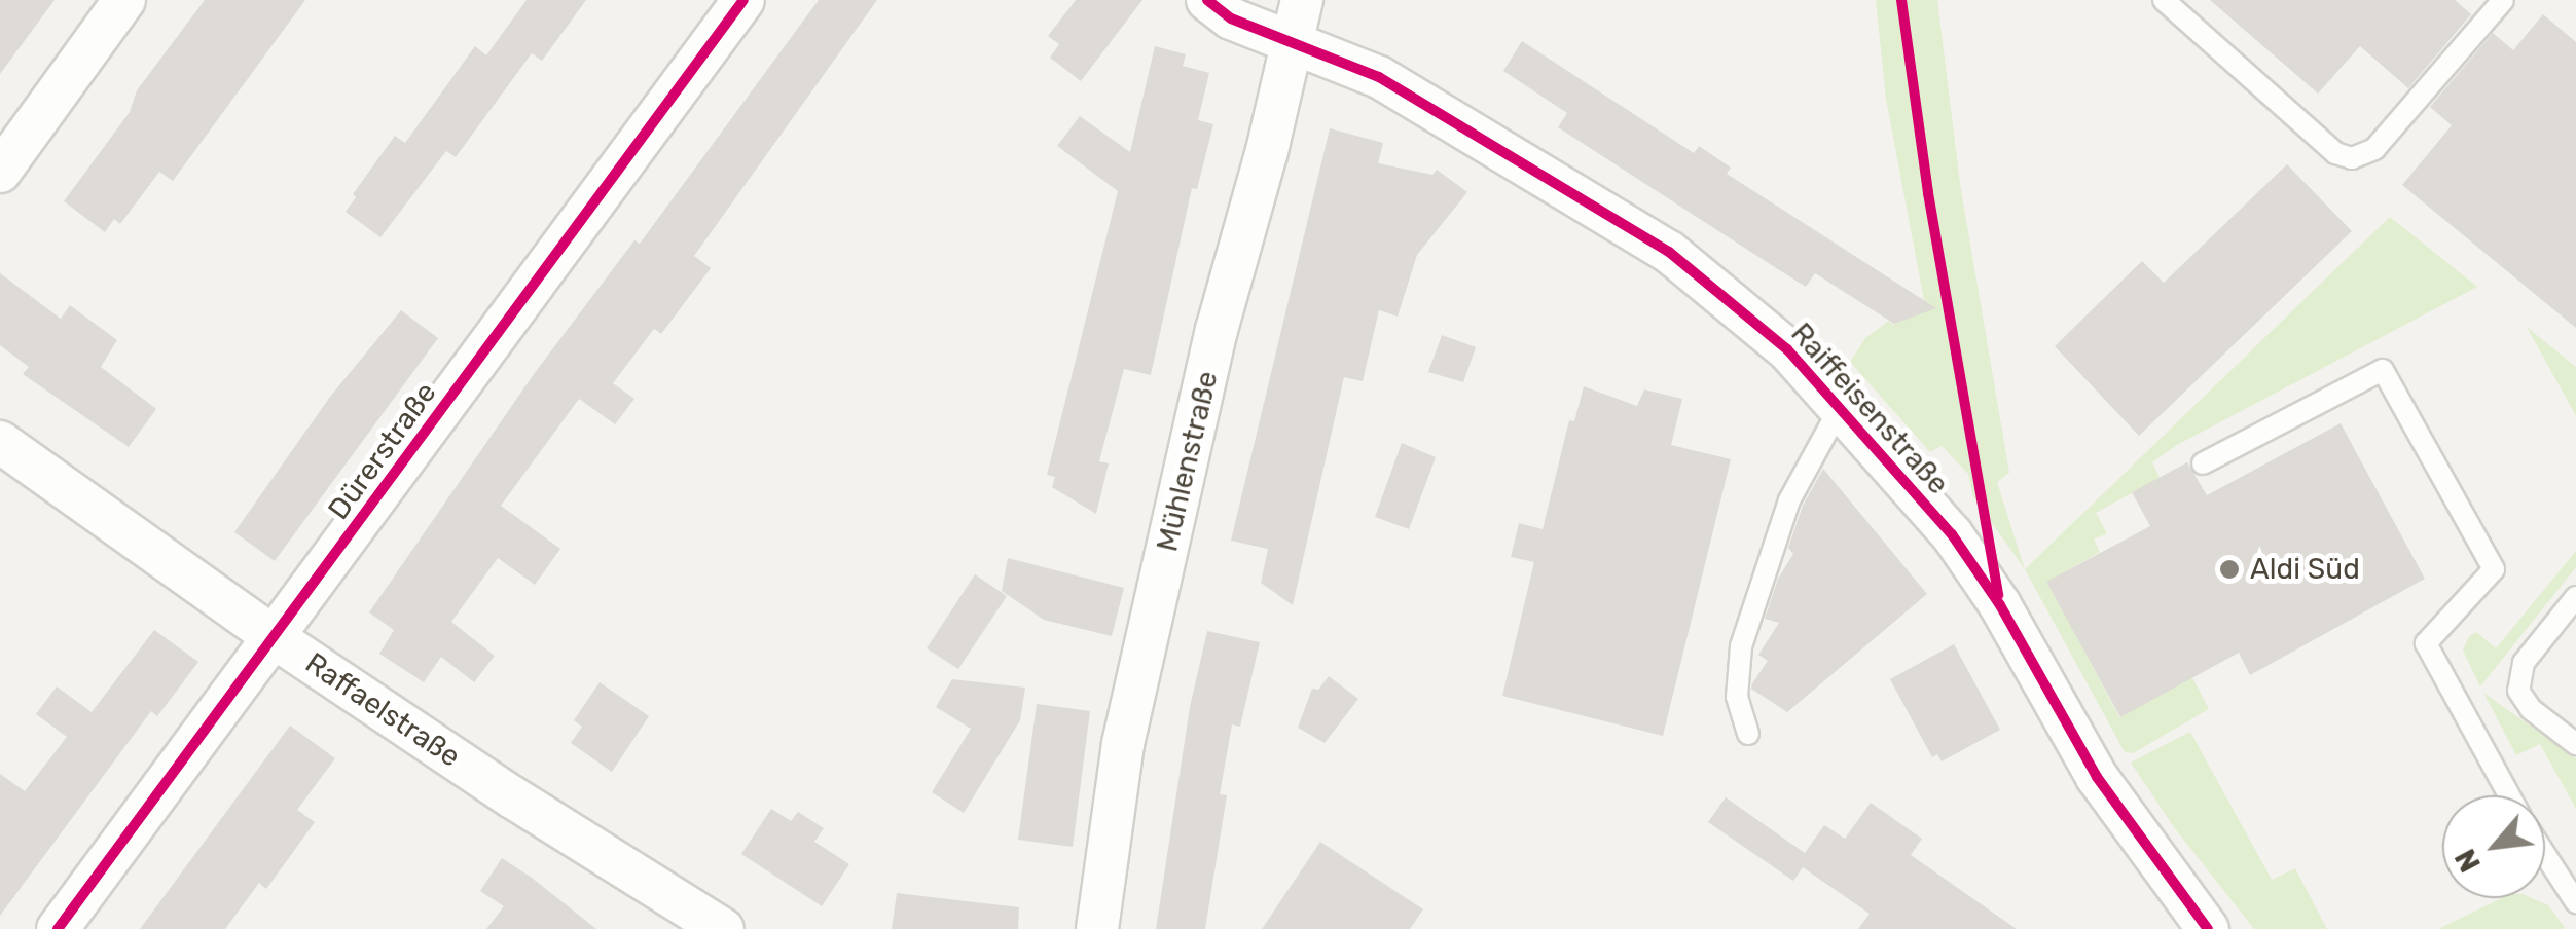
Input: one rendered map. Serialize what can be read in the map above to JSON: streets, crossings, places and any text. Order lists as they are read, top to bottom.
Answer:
{
  "streets": {
    "street": [
      "Raiffeisenstraße",
      "Dürerstraße",
      "Mühlenstraße",
      "Raffaelstraße"
    ]
  },
  "crossings": [
    ["Raiffeisenstraße", "Mühlenstraße"],
    ["Dürerstraße", "Raffaelstraße"]
  ],
  "places": ["Aldi Süd"],
  "north": "bottom left"
}
